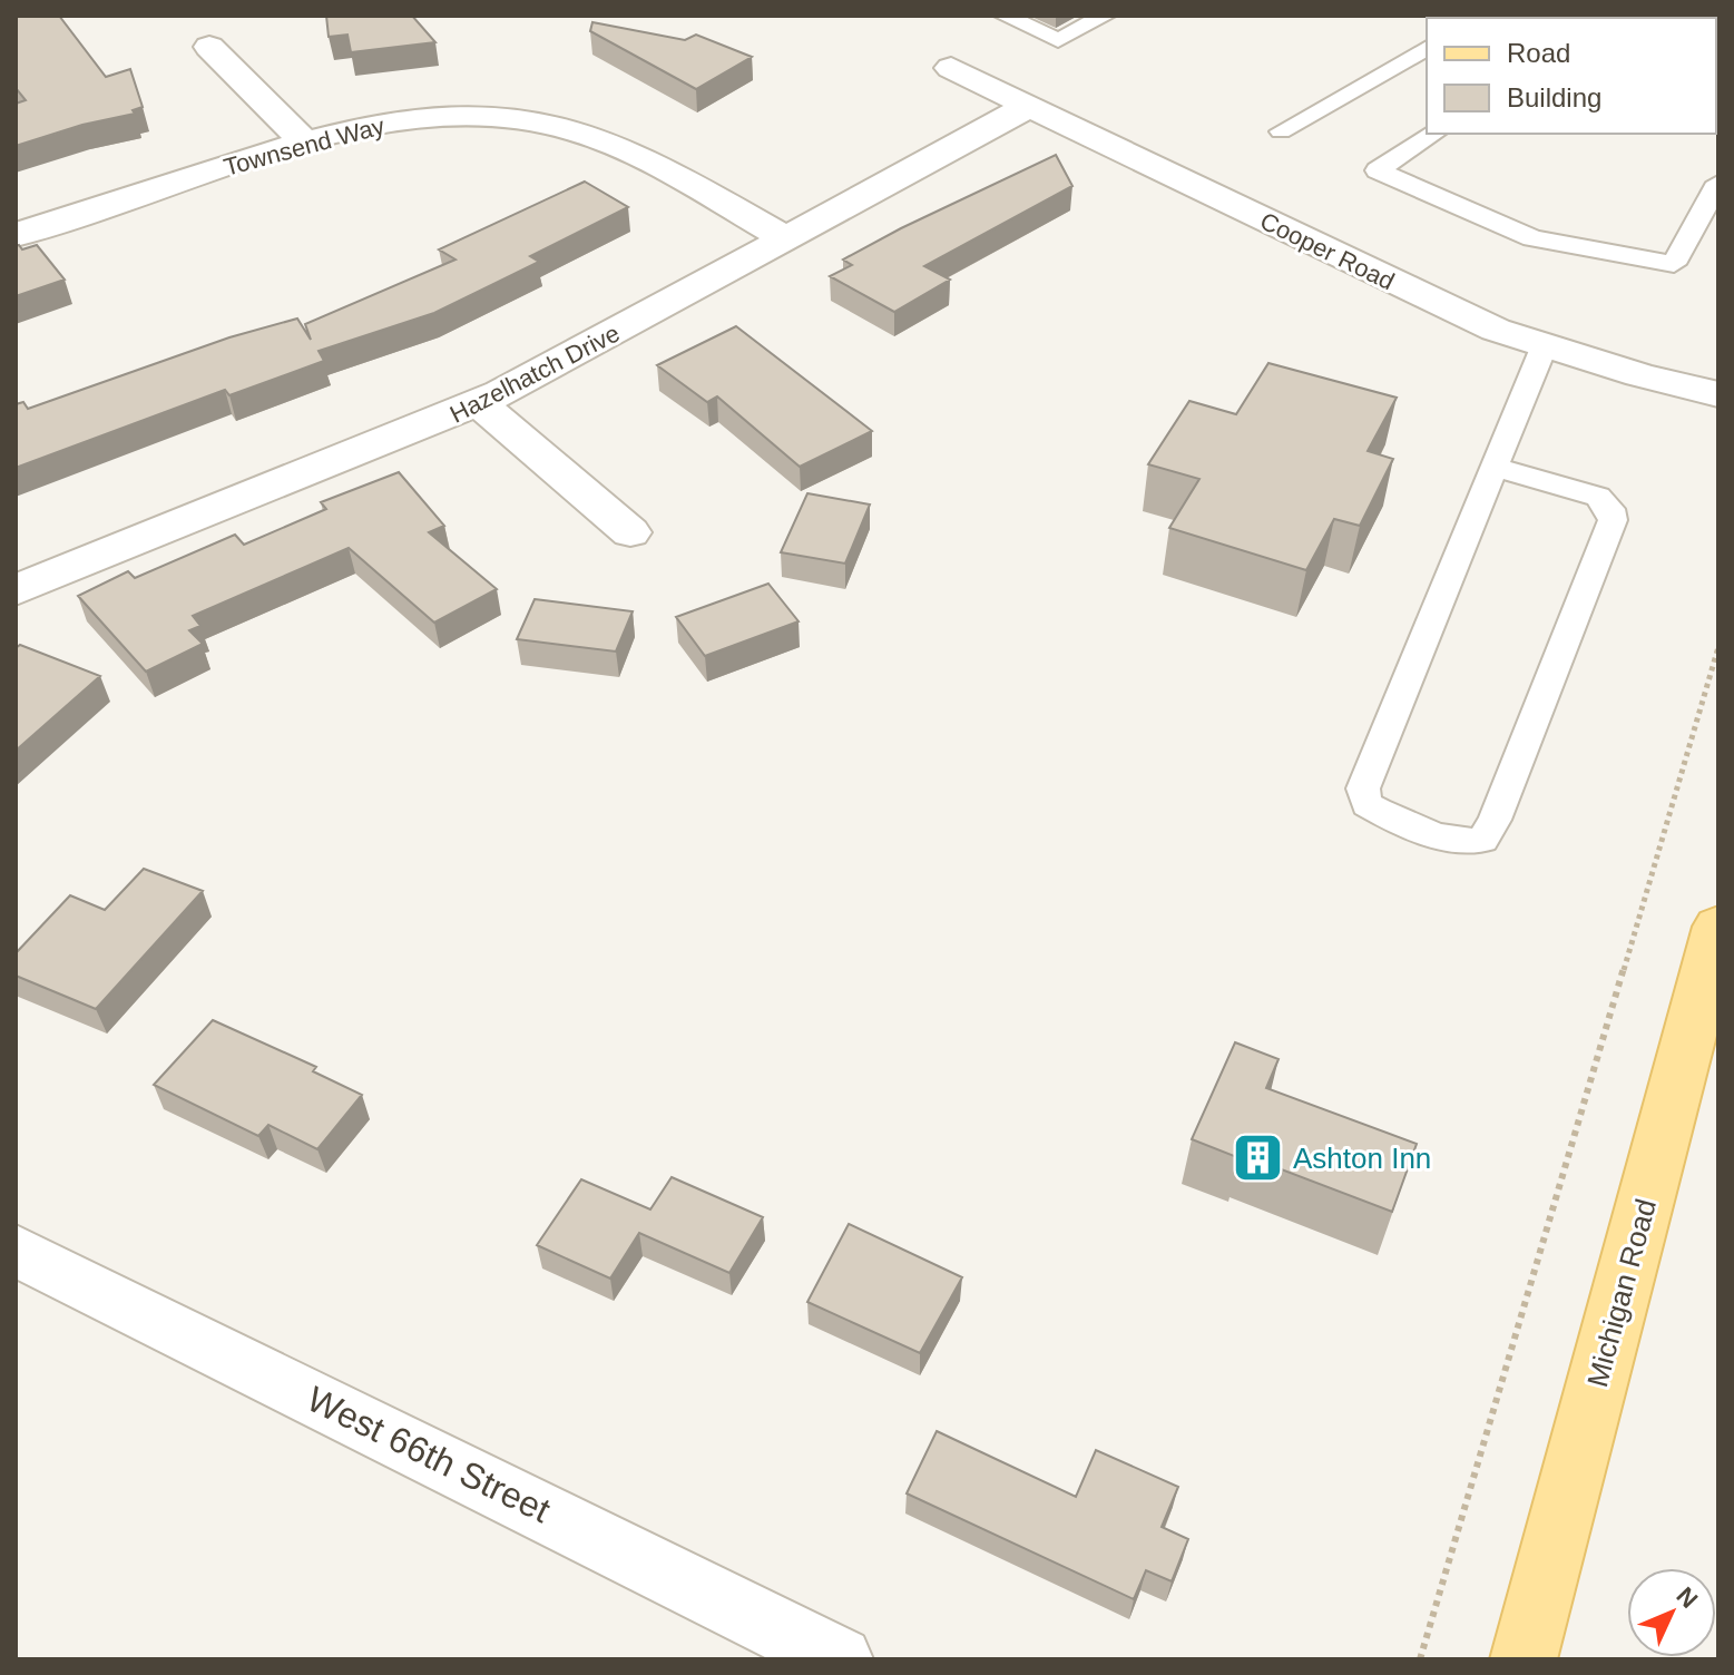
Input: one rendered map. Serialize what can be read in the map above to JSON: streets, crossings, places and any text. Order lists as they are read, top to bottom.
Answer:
{
  "streets": {
    "main road": ["Michigan Road"],
    "street": [
      "Townsend Way",
      "Cooper Road",
      "Hazelhatch Drive",
      "West 66th Street"
    ]
  },
  "crossings": [
    ["Townsend Way", "Hazelhatch Drive"],
    ["Cooper Road", "Hazelhatch Drive"]
  ],
  "places": {
    "building": ["Ashton Inn"]
  },
  "legend": ["Road", "Building"],
  "north": "top right"
}
